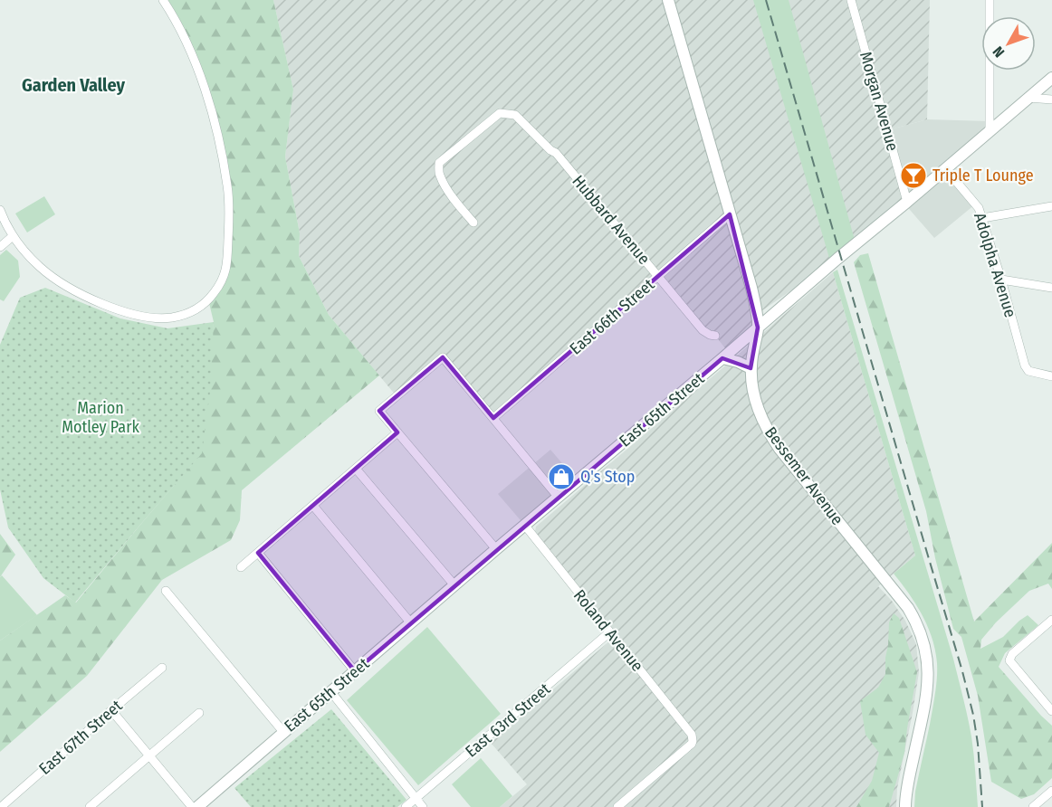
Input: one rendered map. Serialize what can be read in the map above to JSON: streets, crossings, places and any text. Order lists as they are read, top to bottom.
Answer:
{
  "streets": {
    "street": [
      "Morgan Avenue",
      "Hubbard Avenue",
      "Adolpha Avenue",
      "East 66th Street",
      "East 65th Street",
      "Bessemer Avenue",
      "Roland Avenue",
      "East 63rd Street",
      "East 67th Street"
    ]
  },
  "crossings": [
    ["Morgan Avenue", "East 65th Street"],
    ["Hubbard Avenue", "East 66th Street"],
    ["Adolpha Avenue", "East 65th Street"],
    ["East 66th Street", "Bessemer Avenue"],
    ["East 65th Street", "Bessemer Avenue"],
    ["East 65th Street", "Roland Avenue"],
    ["Roland Avenue", "East 63rd Street"]
  ],
  "districts": ["Garden Valley"],
  "parks": ["Marion Motley Park"],
  "places": {
    "bar": ["Triple T Lounge"],
    "shop": ["Q's Stop"]
  },
  "north": "bottom left"
}
